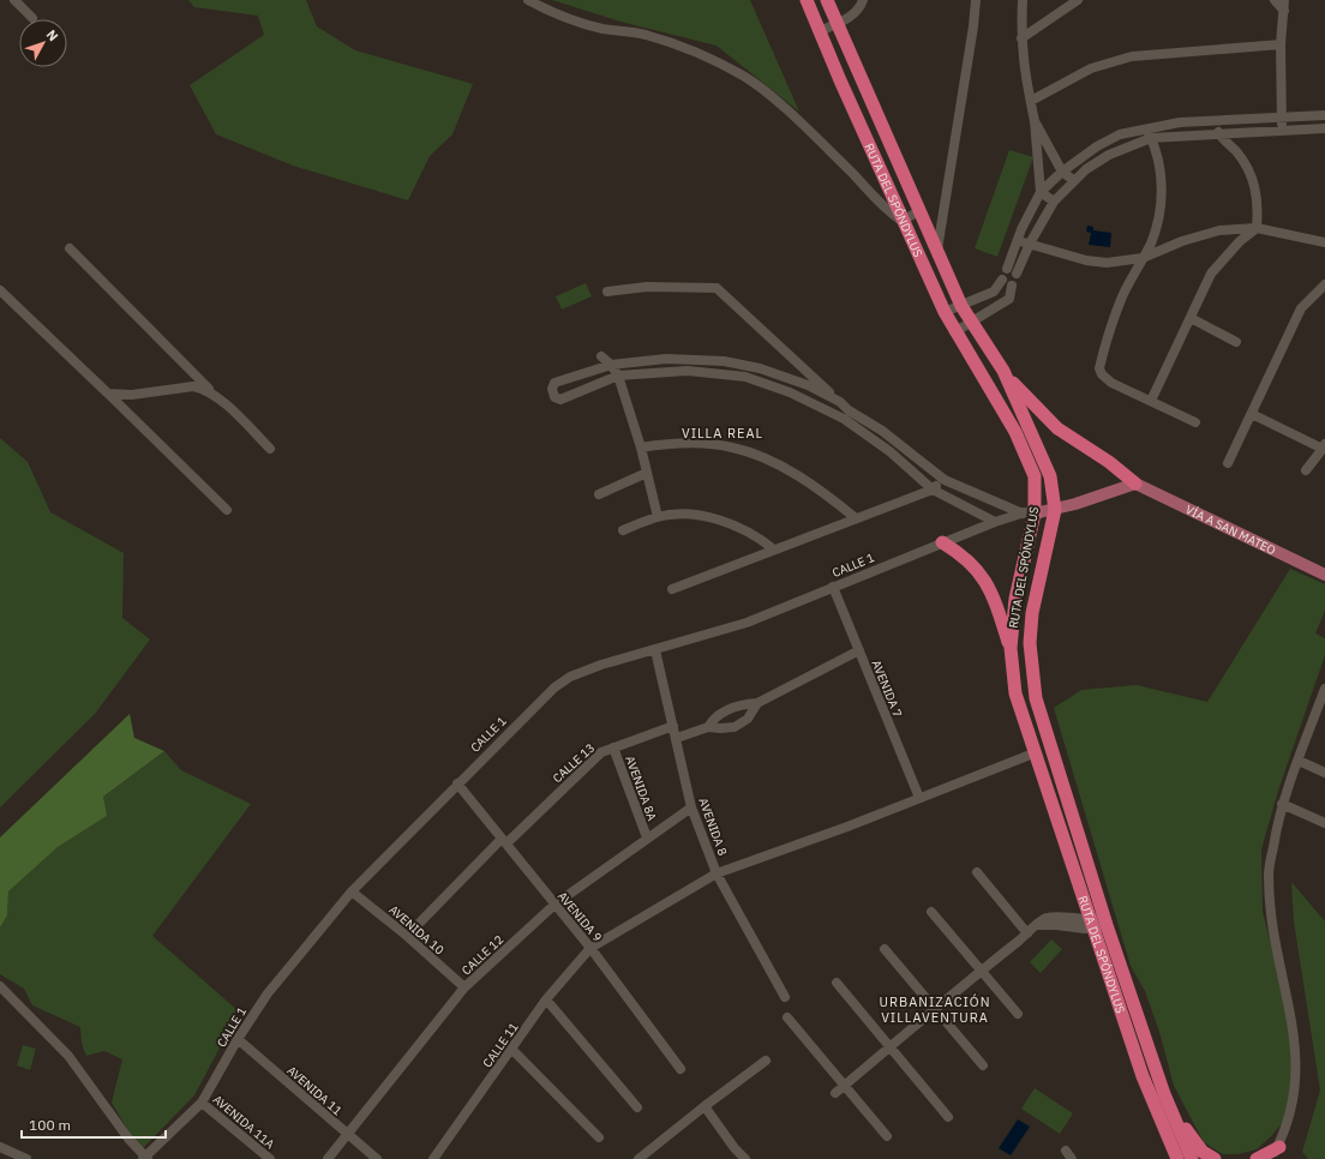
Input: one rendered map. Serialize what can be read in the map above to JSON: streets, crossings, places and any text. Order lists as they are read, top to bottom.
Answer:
{
  "streets": {
    "highway": ["RUTA DEL SPÓNDYLUS"],
    "main road": ["VÍA A SAN MATEO"],
    "street": [
      "CALLE 1",
      "AVENIDA 7",
      "CALLE 13",
      "AVENIDA 8A",
      "AVENIDA 8",
      "AVENIDA 9",
      "AVENIDA 10",
      "CALLE 12",
      "CALLE 11",
      "AVENIDA 11",
      "AVENIDA 11A"
    ]
  },
  "crossings": [
    ["RUTA DEL SPÓNDYLUS", "CALLE 1"],
    ["RUTA DEL SPÓNDYLUS", "CALLE 11"],
    ["CALLE 1", "AVENIDA 7"],
    ["CALLE 1", "AVENIDA 8"],
    ["CALLE 1", "AVENIDA 9"],
    ["CALLE 1", "AVENIDA 10"],
    ["CALLE 1", "AVENIDA 11"],
    ["CALLE 1", "AVENIDA 11A"],
    ["AVENIDA 7", "CALLE 11"],
    ["CALLE 13", "AVENIDA 8A"],
    ["CALLE 13", "AVENIDA 8"],
    ["CALLE 13", "AVENIDA 9"],
    ["CALLE 13", "AVENIDA 10"],
    ["AVENIDA 8A", "CALLE 12"],
    ["AVENIDA 8", "CALLE 12"],
    ["AVENIDA 8", "CALLE 11"],
    ["AVENIDA 9", "CALLE 12"],
    ["AVENIDA 9", "CALLE 11"],
    ["AVENIDA 10", "CALLE 12"],
    ["CALLE 12", "AVENIDA 11"]
  ],
  "districts": ["VILLA REAL", "URBANIZACIÓN VILLAVENTURA"],
  "scale_bar": "100 m",
  "north": "top right"
}
